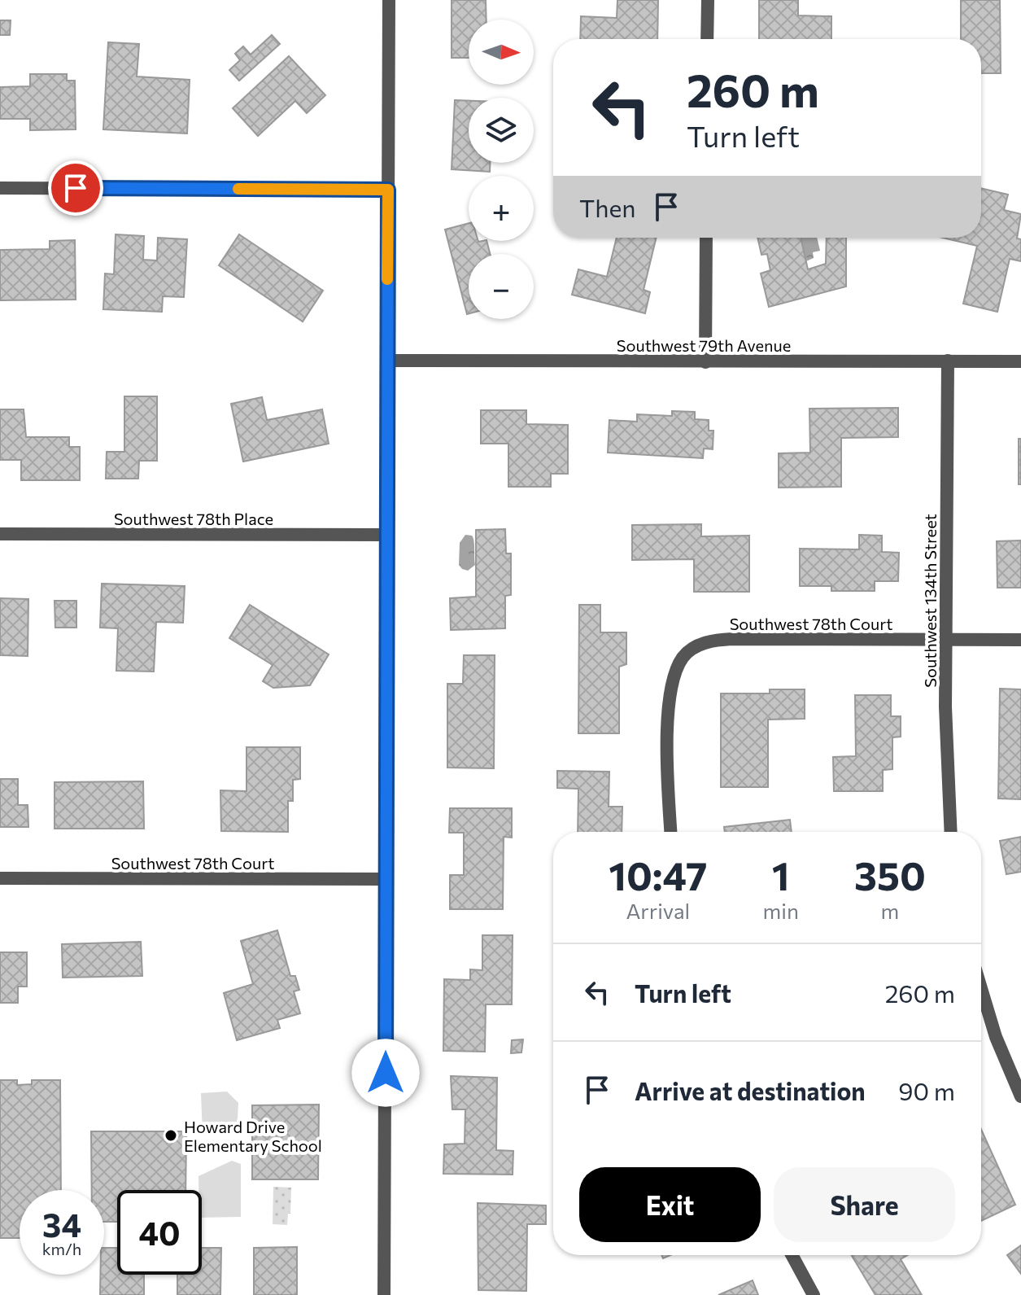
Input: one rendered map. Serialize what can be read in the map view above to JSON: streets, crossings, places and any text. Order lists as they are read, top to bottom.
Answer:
{
  "streets": {
    "street": [
      "Southwest 79th Avenue",
      "Southwest 78th Place",
      "Southwest 134th Street",
      "Southwest 78th Court"
    ]
  },
  "crossings": [
    ["Southwest 79th Avenue", "Southwest 134th Street"],
    ["Southwest 134th Street", "Southwest 78th Court"]
  ],
  "places": ["Howard Drive Elementary School"],
  "north": "right",
  "page": {
    "map_buttons": ["+", "−"],
    "turn": ["260 m", "Turn left"],
    "then": "Then",
    "eta": [
      "10:47",
      "Arrival",
      "1",
      "min",
      "350",
      "m"
    ],
    "list": [
      {
        "name": "Turn left",
        "value": "260 m"
      },
      {
        "name": "Arrive at destination",
        "value": "90 m"
      }
    ],
    "buttons": ["Exit", "Share"],
    "speed": "34 km/h",
    "limit": "40"
  }
}
